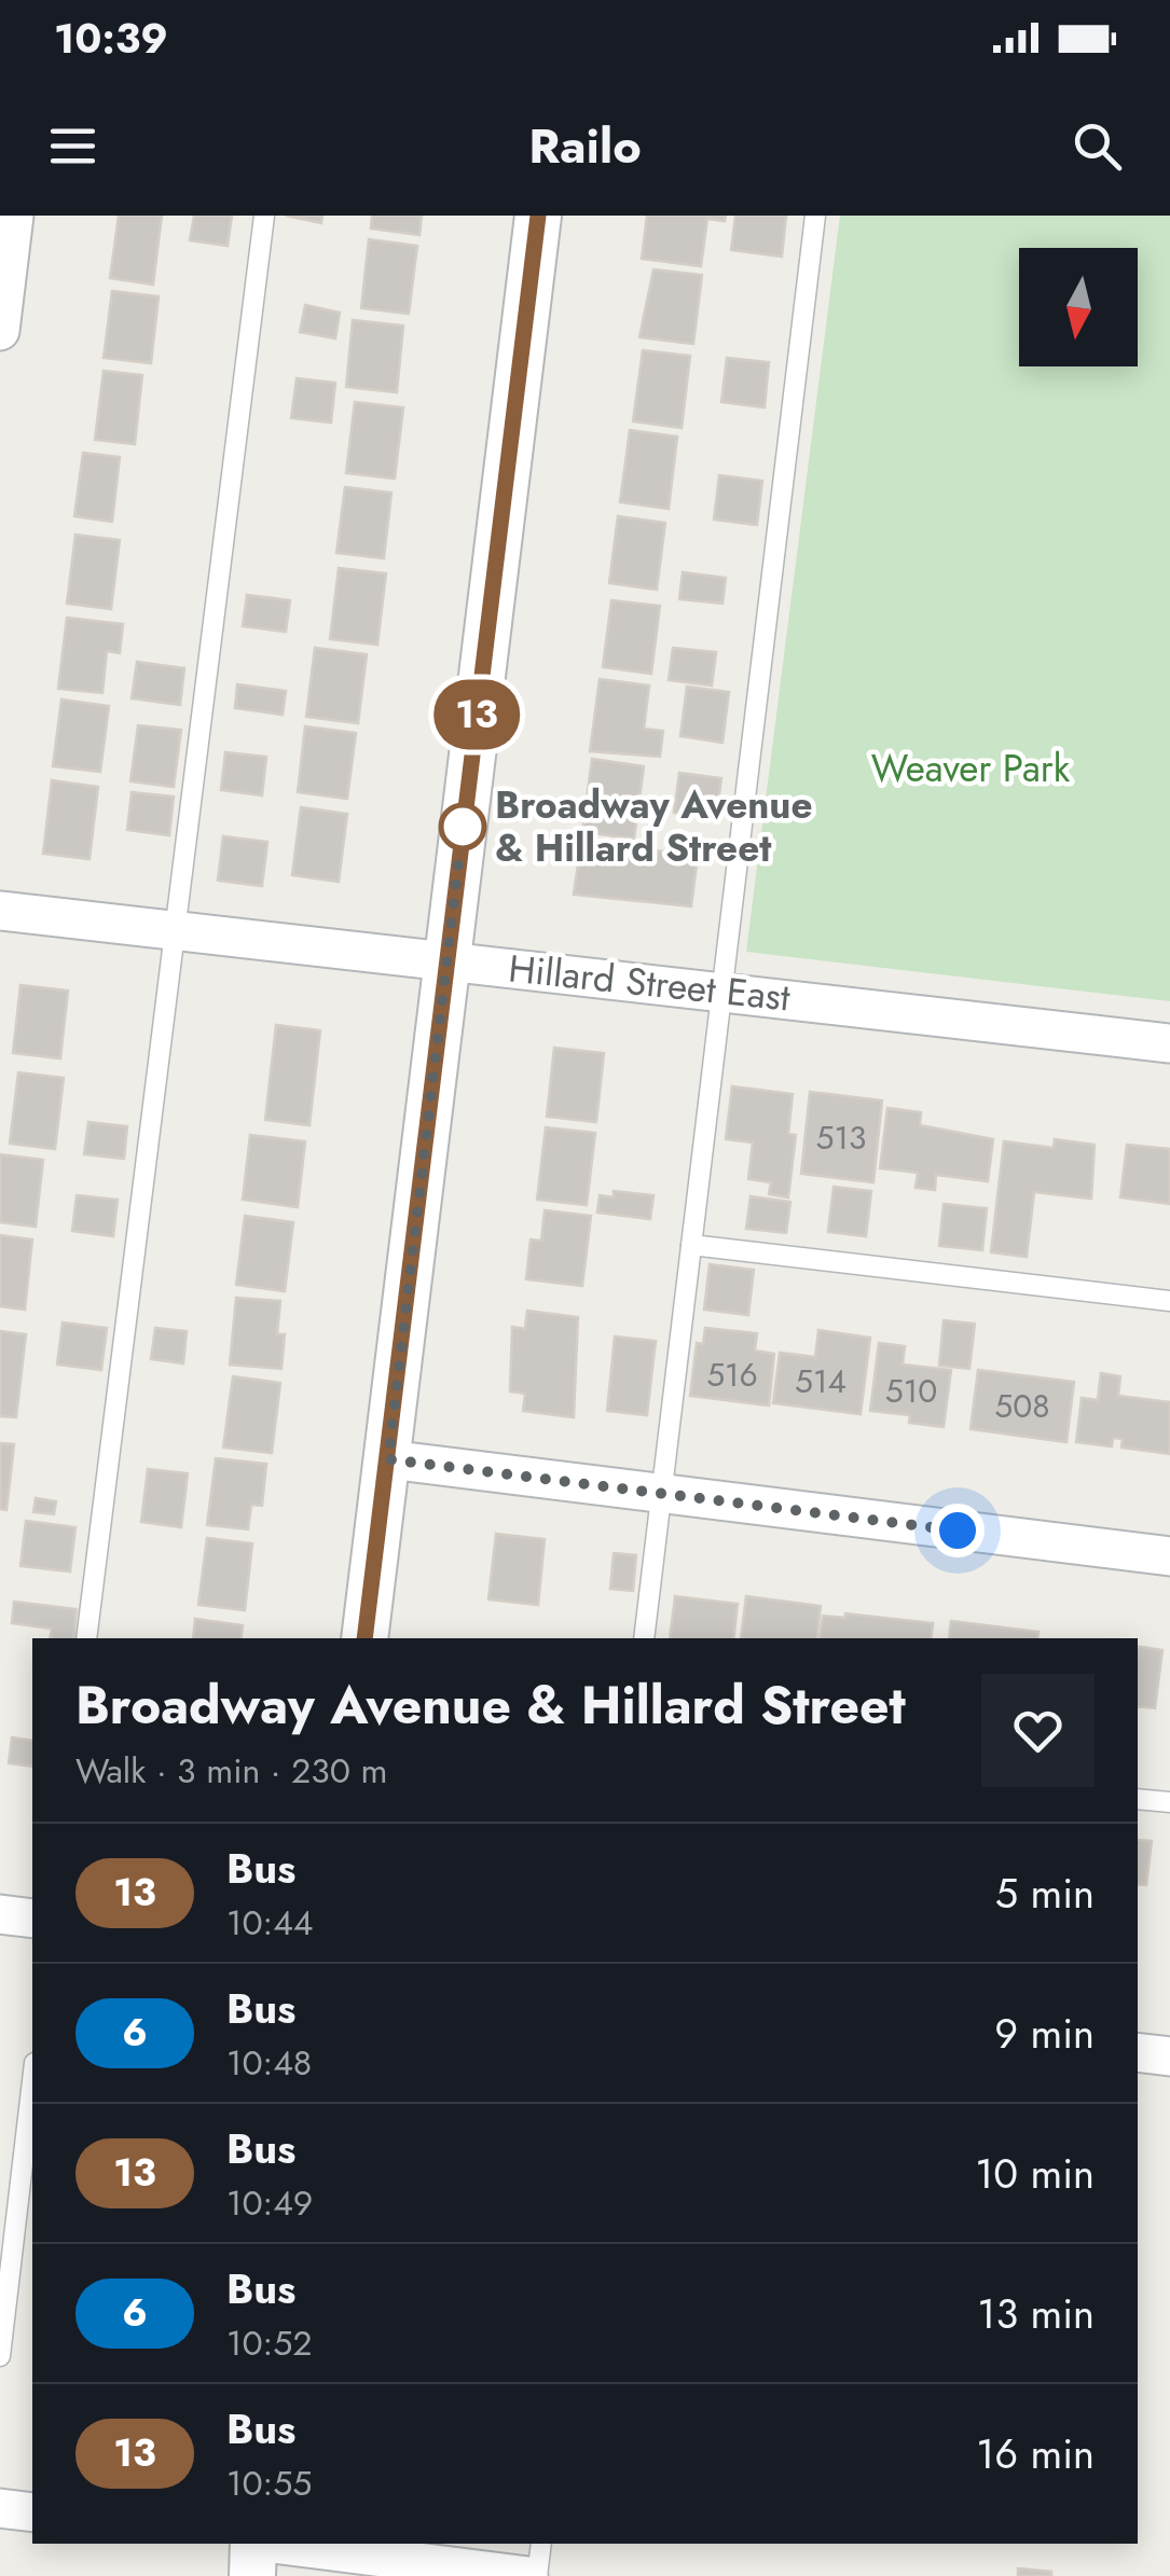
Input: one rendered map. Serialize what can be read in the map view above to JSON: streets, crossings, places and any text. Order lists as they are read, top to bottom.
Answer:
{
  "streets": {
    "street": ["Hillard Street East"]
  },
  "parks": ["Weaver Park"],
  "places": ["Broadway Avenue & Hillard Street"],
  "lines": ["bus line 13"],
  "house_numbers": [
    "513",
    "516",
    "514",
    "510",
    "508"
  ],
  "north": "bottom",
  "page": {
    "status": "10:39",
    "header": "Railo",
    "on_map": "13",
    "heading": ["Broadway Avenue & Hillard Street", "Walk · 3 min · 230 m"],
    "list": [
      {
        "mark": "13",
        "name": "Bus",
        "note": "10:44",
        "value": "5 min"
      },
      {
        "mark": "6",
        "name": "Bus",
        "note": "10:48",
        "value": "9 min"
      },
      {
        "mark": "13",
        "name": "Bus",
        "note": "10:49",
        "value": "10 min"
      },
      {
        "mark": "6",
        "name": "Bus",
        "note": "10:52",
        "value": "13 min"
      },
      {
        "mark": "13",
        "name": "Bus",
        "note": "10:55",
        "value": "16 min"
      }
    ]
  }
}
